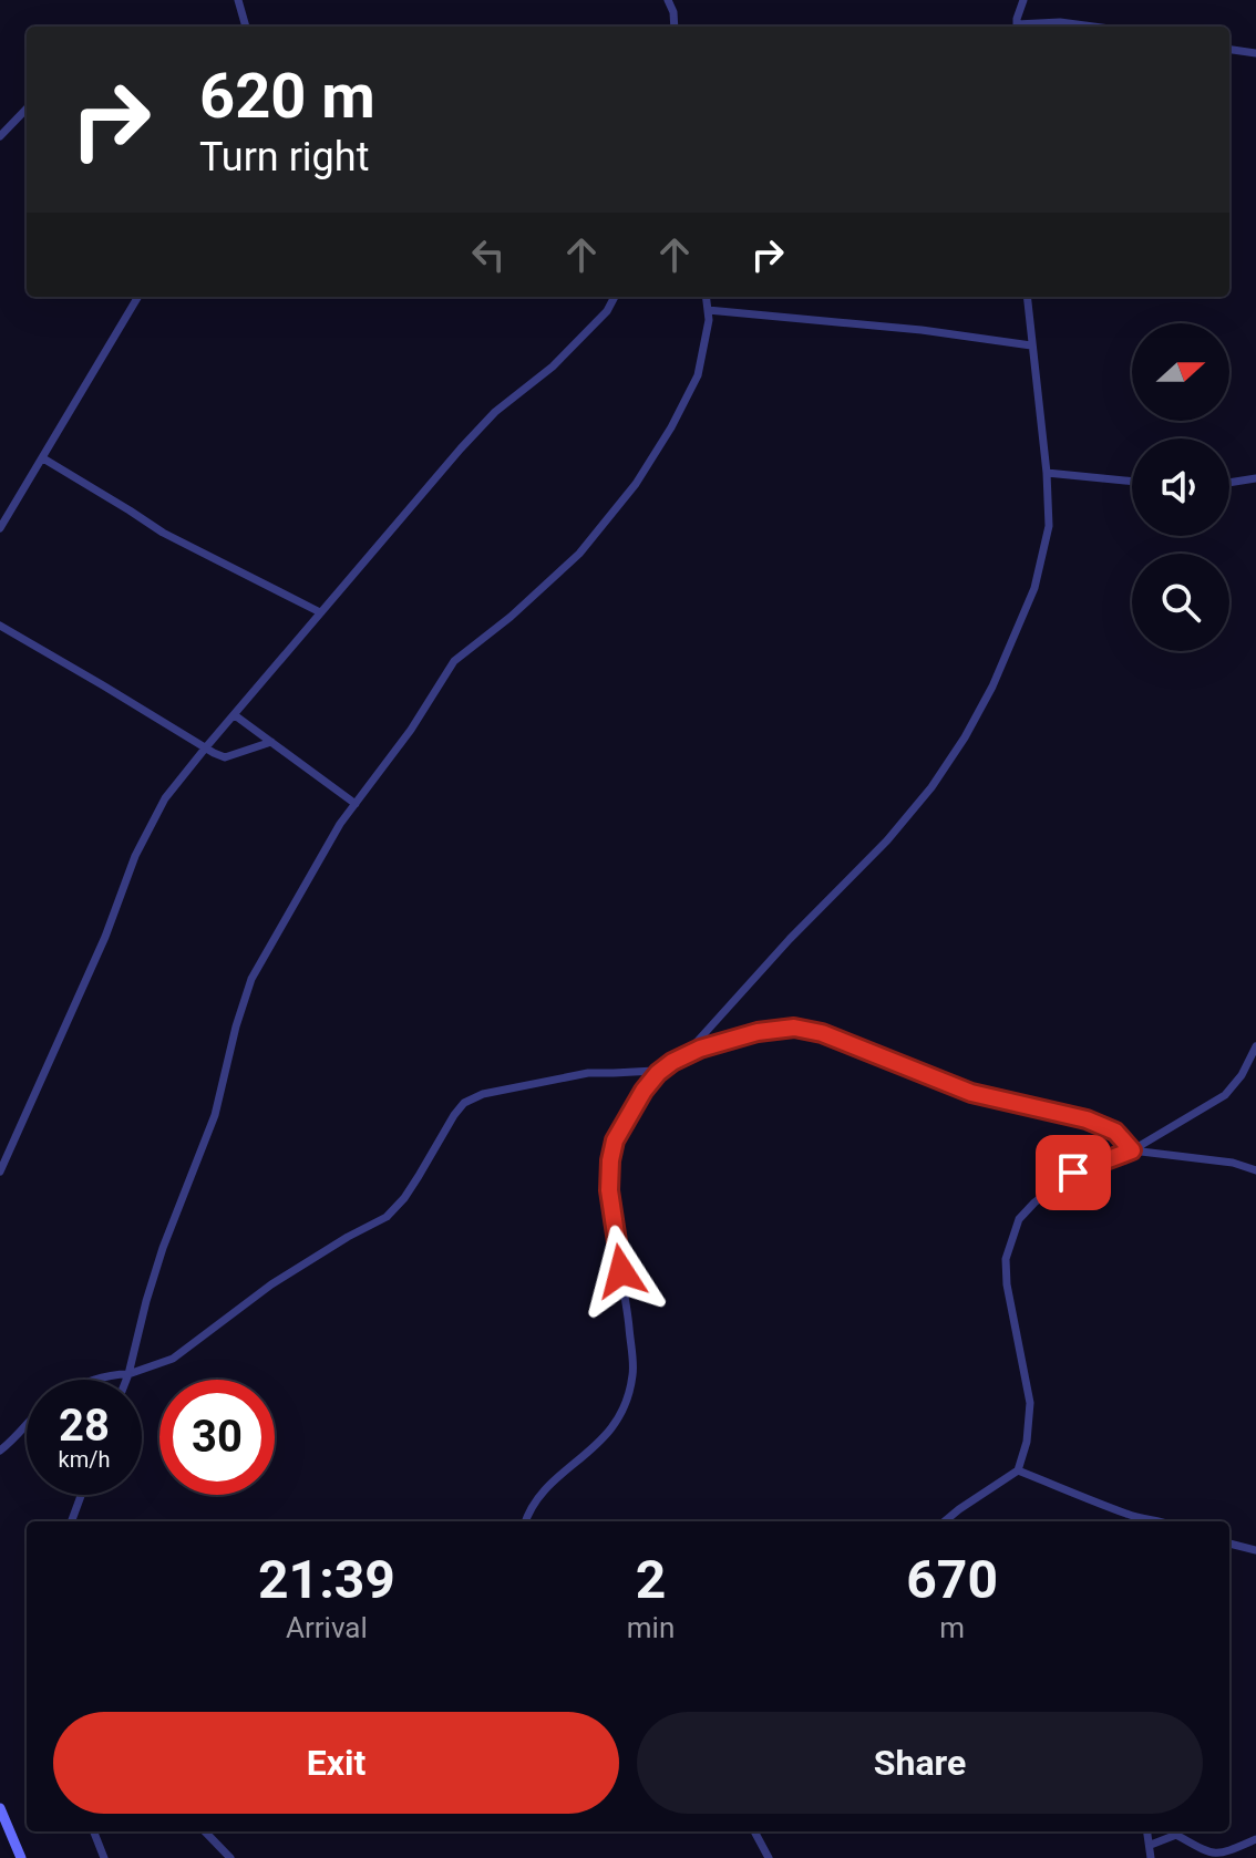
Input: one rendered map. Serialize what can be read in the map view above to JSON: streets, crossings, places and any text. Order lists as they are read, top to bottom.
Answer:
{
  "north": "right",
  "page": {
    "turn": ["620 m", "Turn right"],
    "speed": "28 km/h",
    "limit": "30",
    "eta": [
      "21:39",
      "Arrival",
      "2",
      "min",
      "670",
      "m"
    ],
    "buttons": ["Exit", "Share"]
  }
}
